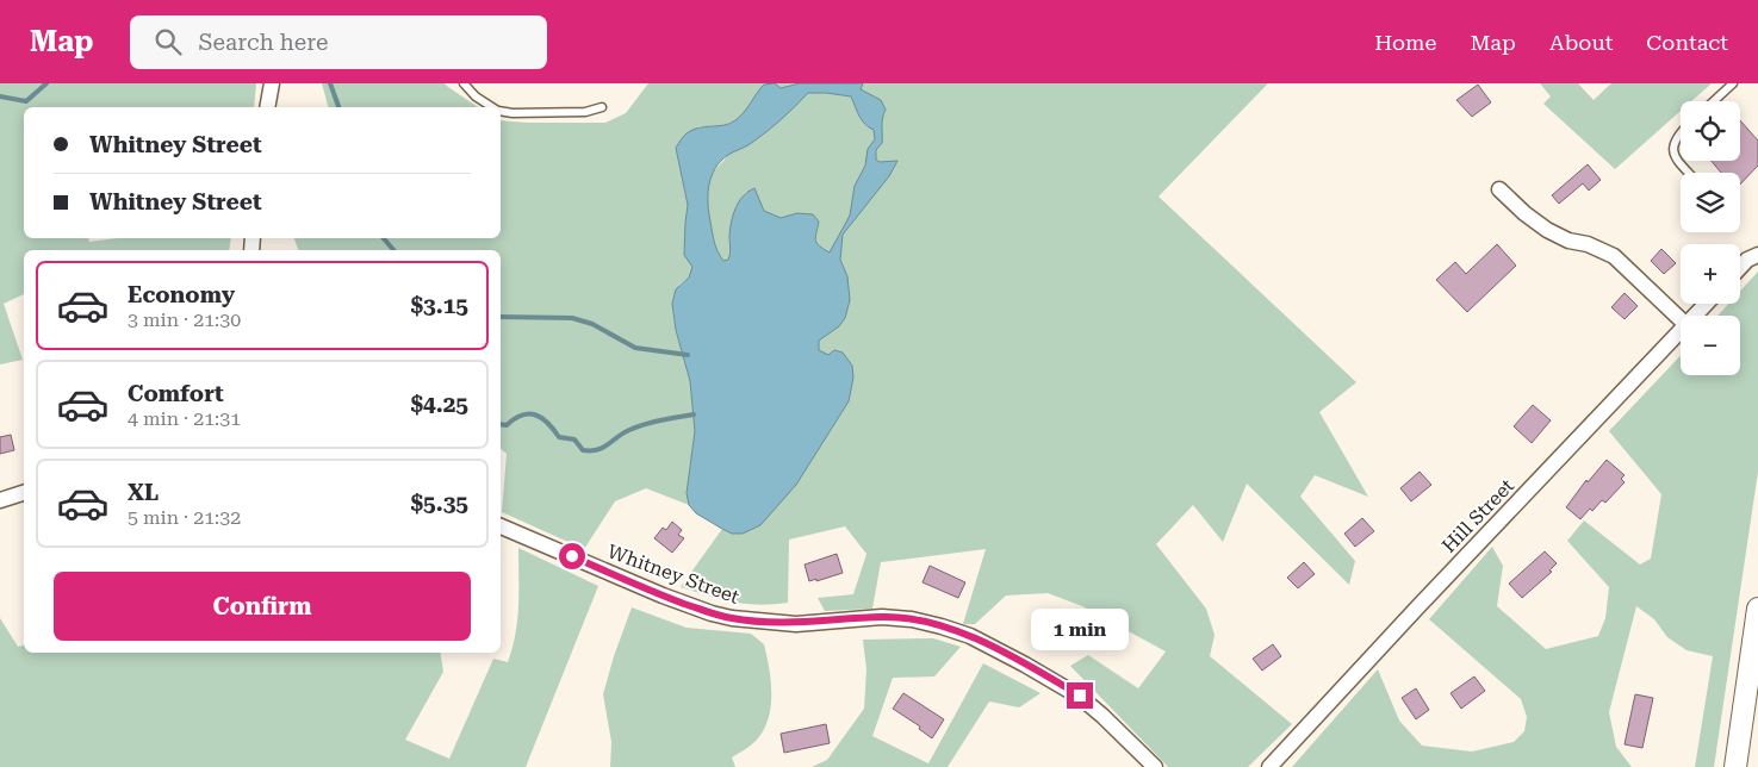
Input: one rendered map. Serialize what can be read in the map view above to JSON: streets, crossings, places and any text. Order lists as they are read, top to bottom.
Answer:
{
  "streets": {
    "street": ["Hill Street", "Whitney Street"]
  },
  "page": {
    "header": "Map",
    "search": "Search here",
    "nav": [
      "Home",
      "Map",
      "About",
      "Contact"
    ],
    "map_buttons": ["+", "−"],
    "banner": ["Whitney Street", "Whitney Street"],
    "list": [
      {
        "name": "Economy",
        "note": "3 min · 21:30",
        "value": "$3.15"
      },
      {
        "name": "Comfort",
        "note": "4 min · 21:31",
        "value": "$4.25"
      },
      {
        "name": "XL",
        "note": "5 min · 21:32",
        "value": "$5.35"
      }
    ],
    "buttons": "Confirm",
    "bubble": "1 min"
  }
}
